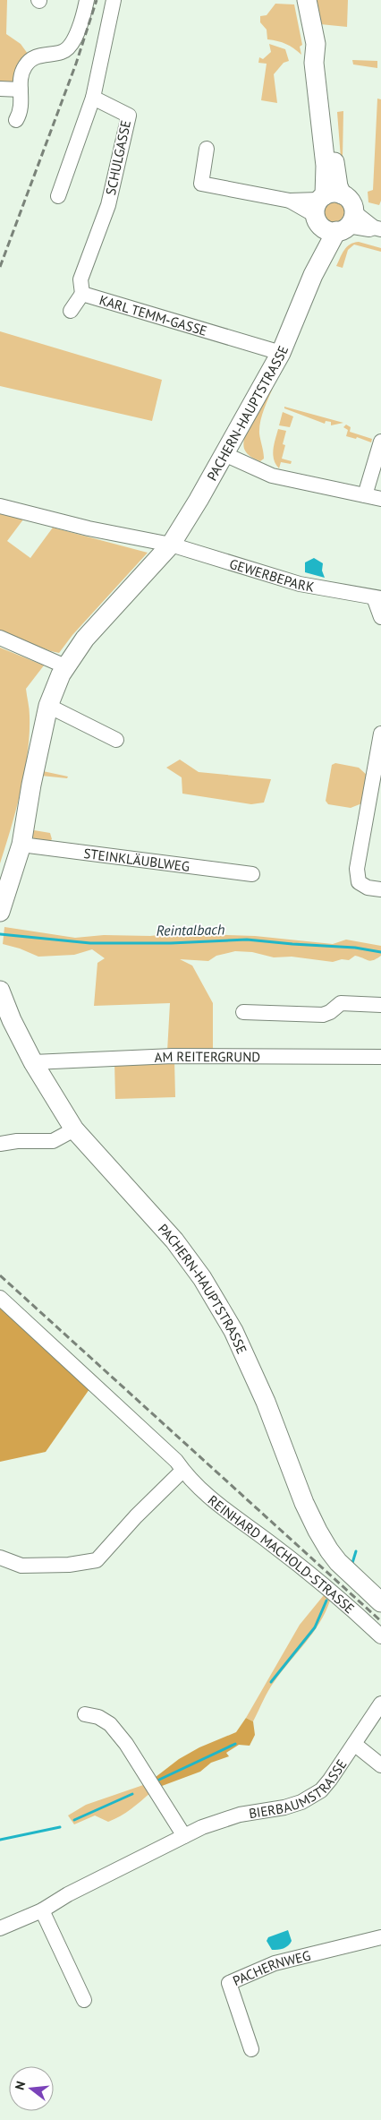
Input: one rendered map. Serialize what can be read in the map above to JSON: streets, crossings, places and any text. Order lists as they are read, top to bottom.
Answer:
{
  "streets": {
    "main road": ["PACHERN-HAUPTSTRASSE"],
    "street": [
      "SCHULGASSE",
      "KARL TEMM-GASSE",
      "GEWERBEPARK",
      "STEINKLÄUBLWEG",
      "AM REITERGRUND",
      "REINHARD MACHOLD-STRASSE",
      "BIERBAUMSTRASSE",
      "PACHERNWEG"
    ]
  },
  "crossings": [
    ["SCHULGASSE", "KARL TEMM-GASSE"],
    ["KARL TEMM-GASSE", "PACHERN-HAUPTSTRASSE"],
    ["PACHERN-HAUPTSTRASSE", "GEWERBEPARK"],
    ["PACHERN-HAUPTSTRASSE", "STEINKLÄUBLWEG"],
    ["PACHERN-HAUPTSTRASSE", "AM REITERGRUND"]
  ],
  "water": ["Reintalbach"],
  "north": "left"
}
